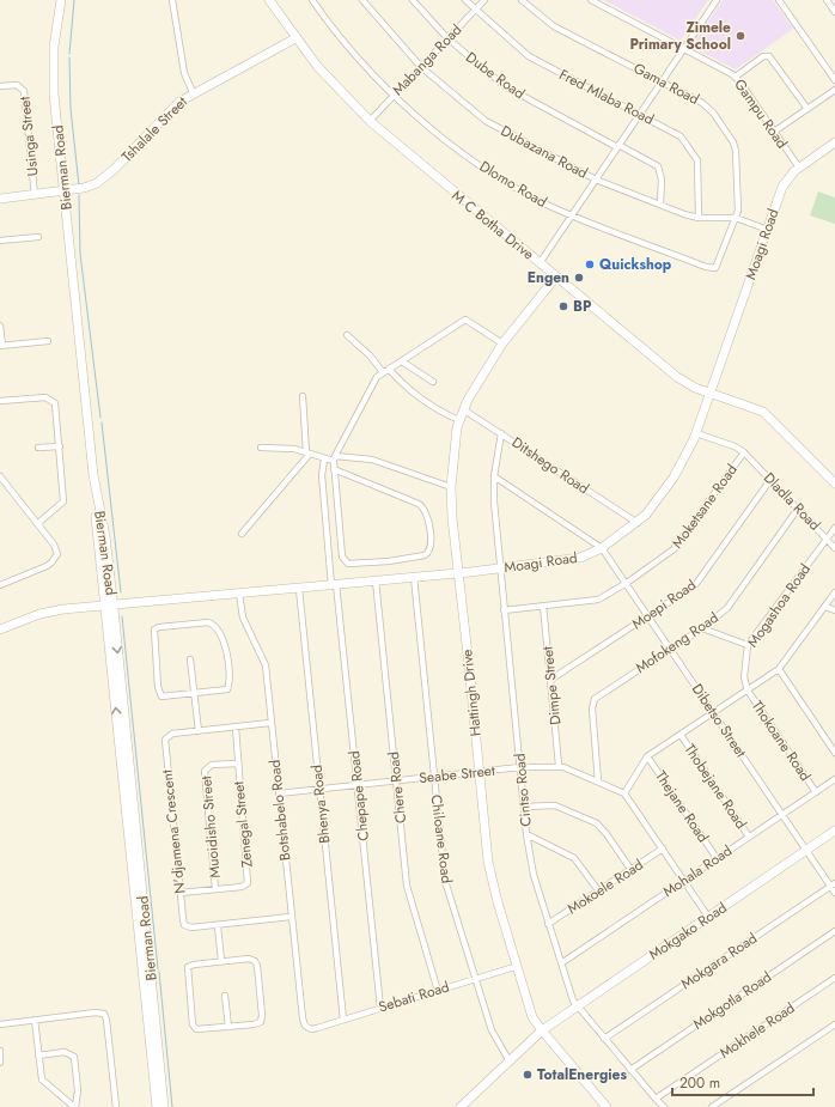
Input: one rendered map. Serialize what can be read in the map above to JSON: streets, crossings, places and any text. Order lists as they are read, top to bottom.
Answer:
{
  "streets": {
    "street": [
      "Mabanga Road",
      "Dube Road",
      "Gama Road",
      "Fred Mlaba Road",
      "Gampu Road",
      "Tshalale Street",
      "Usinga Street",
      "Dubazana Road",
      "Bierman Road",
      "Dlomo Road",
      "M C Botha Drive",
      "Moagi Road",
      "Ditshego Road",
      "Dladla Road",
      "Moketsane Road",
      "Moepi Road",
      "Mogashoa Road",
      "Mofokeng Road",
      "Dimpe Street",
      "Hattingh Drive",
      "Dibetso Street",
      "Thokoane Road",
      "Seabe Street",
      "Thobejane Road",
      "Chere Road",
      "Cintso Road",
      "Chepape Road",
      "Bhenya Road",
      "Thejane Road",
      "Botshabelo Road",
      "Zenegal Street",
      "Muoidisho Street",
      "N'djamena Crescent",
      "Chiloane Road",
      "Mohala Road",
      "Mokoele Road",
      "Mokgako Road",
      "Mokgara Road",
      "Sebati Road",
      "Mokgotla Road",
      "Mokhele Road"
    ]
  },
  "crossings": [
    ["Mabanga Road", "Dube Road"],
    ["Mabanga Road", "Fred Mlaba Road"],
    ["Mabanga Road", "Dubazana Road"],
    ["Mabanga Road", "Dlomo Road"],
    ["Mabanga Road", "M C Botha Drive"],
    ["Dube Road", "Dubazana Road"],
    ["Gama Road", "Dubazana Road"],
    ["Gama Road", "Dlomo Road"],
    ["Fred Mlaba Road", "Dubazana Road"],
    ["Gampu Road", "Moagi Road"],
    ["Tshalale Street", "Usinga Street"],
    ["Tshalale Street", "Bierman Road"],
    ["Tshalale Street", "M C Botha Drive"],
    ["Dubazana Road", "Dlomo Road"],
    ["Dubazana Road", "Moagi Road"],
    ["Bierman Road", "Moagi Road"],
    ["M C Botha Drive", "Moagi Road"],
    ["M C Botha Drive", "Hattingh Drive"],
    ["Moagi Road", "Ditshego Road"],
    ["Moagi Road", "Dladla Road"],
    ["Moagi Road", "Hattingh Drive"],
    ["Moagi Road", "Dibetso Street"],
    ["Moagi Road", "Chere Road"],
    ["Moagi Road", "Cintso Road"],
    ["Moagi Road", "Chepape Road"],
    ["Moagi Road", "Bhenya Road"],
    ["Moagi Road", "Botshabelo Road"],
    ["Moagi Road", "Chiloane Road"],
    ["Ditshego Road", "Hattingh Drive"],
    ["Ditshego Road", "Cintso Road"],
    ["Dladla Road", "Moketsane Road"],
    ["Dladla Road", "Moepi Road"],
    ["Dladla Road", "Mogashoa Road"],
    ["Dladla Road", "Mofokeng Road"],
    ["Moketsane Road", "Dimpe Street"],
    ["Moketsane Road", "Dibetso Street"],
    ["Moketsane Road", "Cintso Road"],
    ["Moepi Road", "Dimpe Street"],
    ["Moepi Road", "Dibetso Street"],
    ["Mogashoa Road", "Thokoane Road"],
    ["Mofokeng Road", "Dibetso Street"],
    ["Mofokeng Road", "Seabe Street"],
    ["Dimpe Street", "Seabe Street"],
    ["Hattingh Drive", "Seabe Street"],
    ["Hattingh Drive", "Mokgako Road"],
    ["Hattingh Drive", "Sebati Road"],
    ["Dibetso Street", "Mohala Road"],
    ["Dibetso Street", "Mokgako Road"],
    ["Dibetso Street", "Mokgara Road"],
    ["Thokoane Road", "Mohala Road"],
    ["Seabe Street", "Chere Road"],
    ["Seabe Street", "Cintso Road"],
    ["Seabe Street", "Chepape Road"],
    ["Seabe Street", "Bhenya Road"],
    ["Seabe Street", "Botshabelo Road"],
    ["Seabe Street", "Chiloane Road"],
    ["Thobejane Road", "Mohala Road"],
    ["Chere Road", "Sebati Road"],
    ["Cintso Road", "Mohala Road"],
    ["Cintso Road", "Mokoele Road"],
    ["Cintso Road", "Mokgako Road"],
    ["Cintso Road", "Mokgara Road"],
    ["Cintso Road", "Mokgotla Road"],
    ["Cintso Road", "Mokhele Road"],
    ["Chepape Road", "Sebati Road"],
    ["Bhenya Road", "Sebati Road"],
    ["Thejane Road", "Mohala Road"],
    ["Botshabelo Road", "N'djamena Crescent"],
    ["Botshabelo Road", "Sebati Road"],
    ["Zenegal Street", "Muoidisho Street"],
    ["Zenegal Street", "N'djamena Crescent"],
    ["Chiloane Road", "Mokgako Road"],
    ["Chiloane Road", "Sebati Road"]
  ],
  "places": [
    "Zimele Primary School",
    "Quickshop",
    "Engen",
    "BP",
    "TotalEnergies"
  ],
  "scale_bar": "200 m"
}
